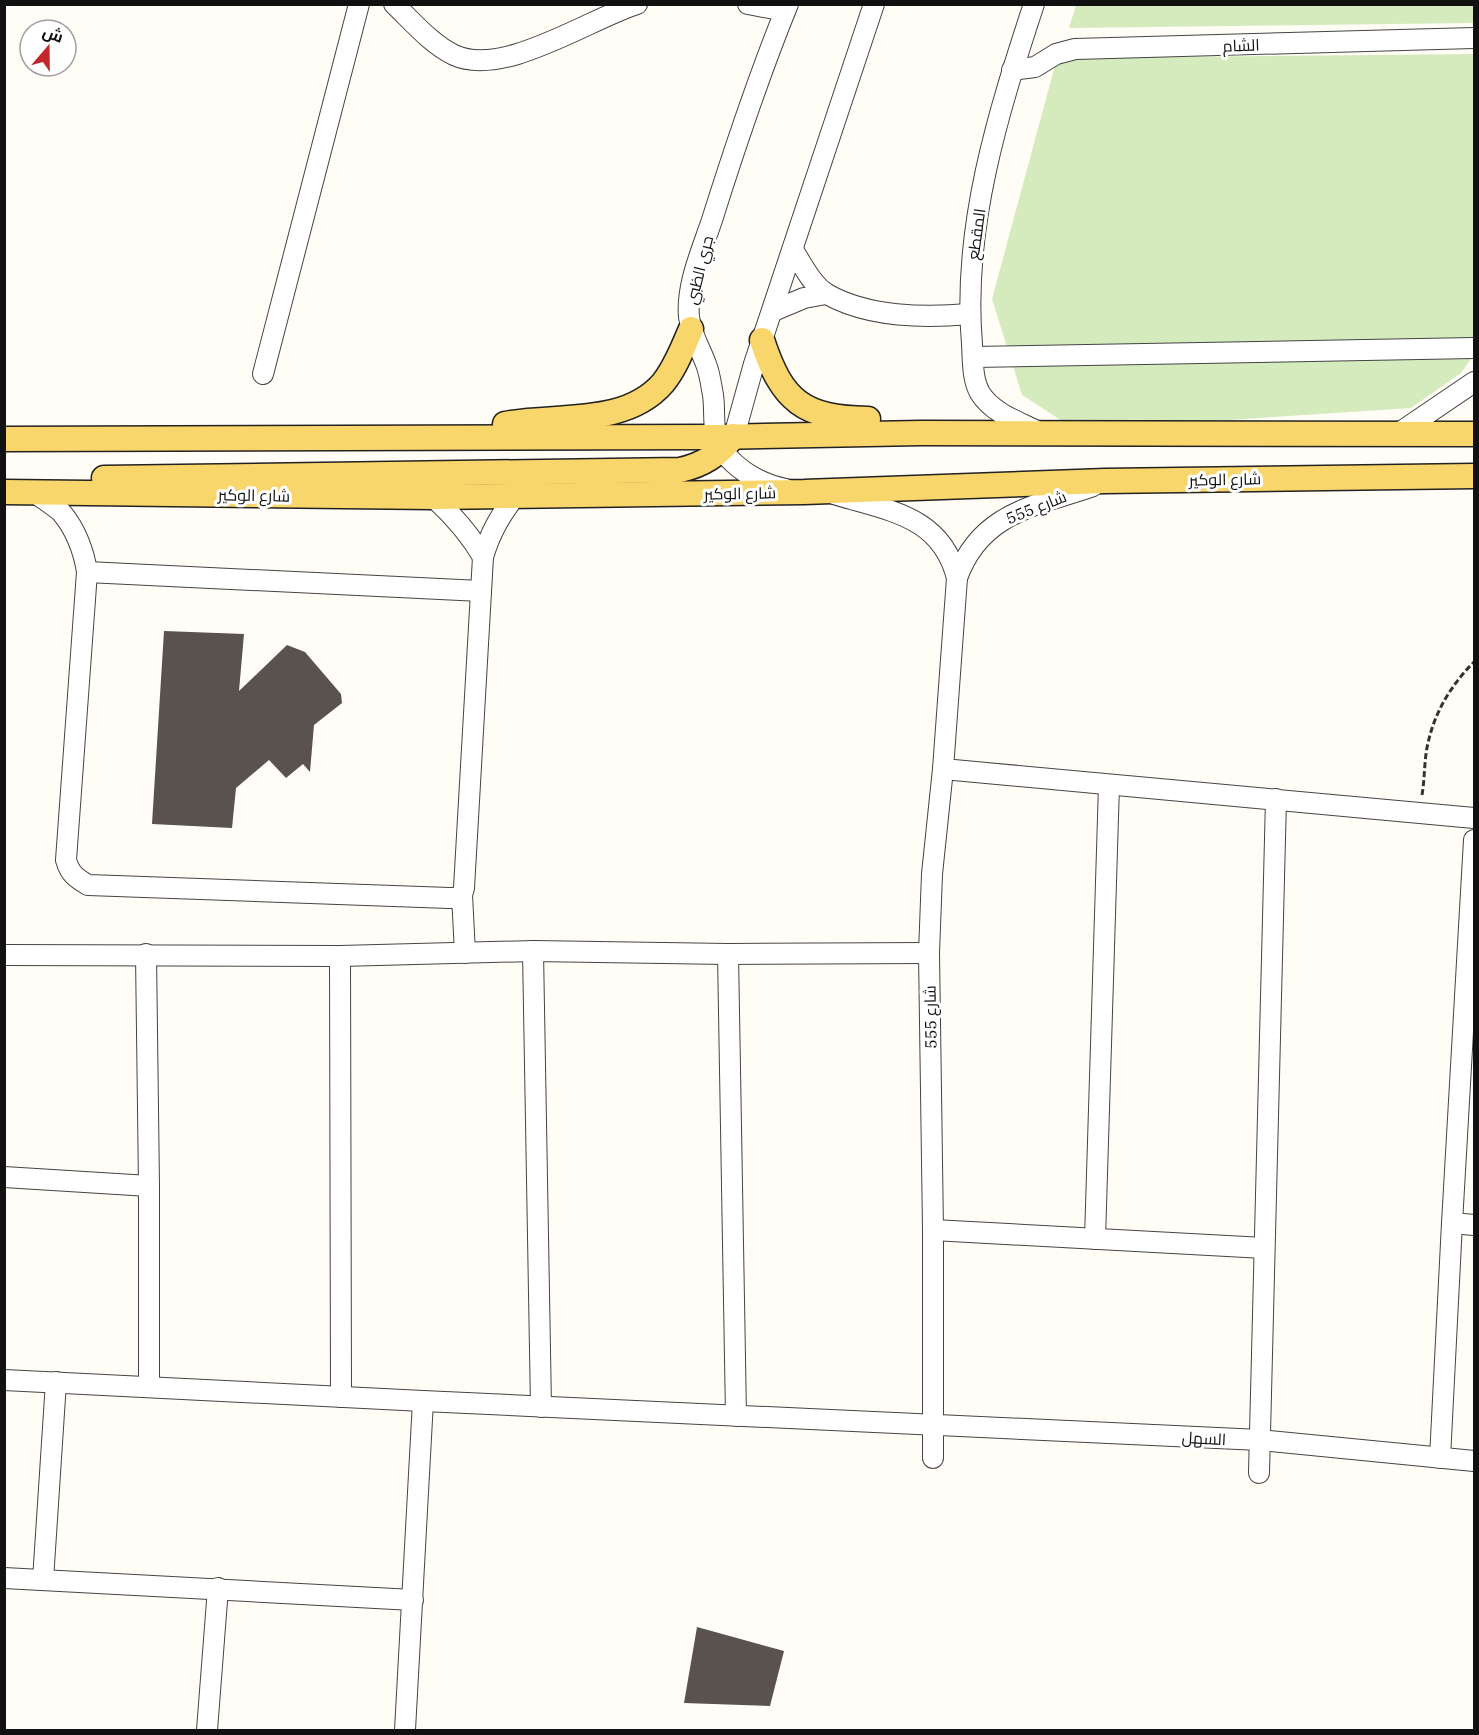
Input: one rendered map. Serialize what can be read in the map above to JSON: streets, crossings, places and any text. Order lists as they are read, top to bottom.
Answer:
{
  "streets": {
    "main road": ["شارع الوكير"],
    "street": [
      "الشام",
      "المقطع",
      "جري الظبي",
      "شارع 555",
      "السهل"
    ]
  },
  "crossings": [
    ["الشام", "المقطع"],
    ["شارع الوكير", "شارع 555"],
    ["شارع 555", "السهل"]
  ],
  "north": "top"
}
